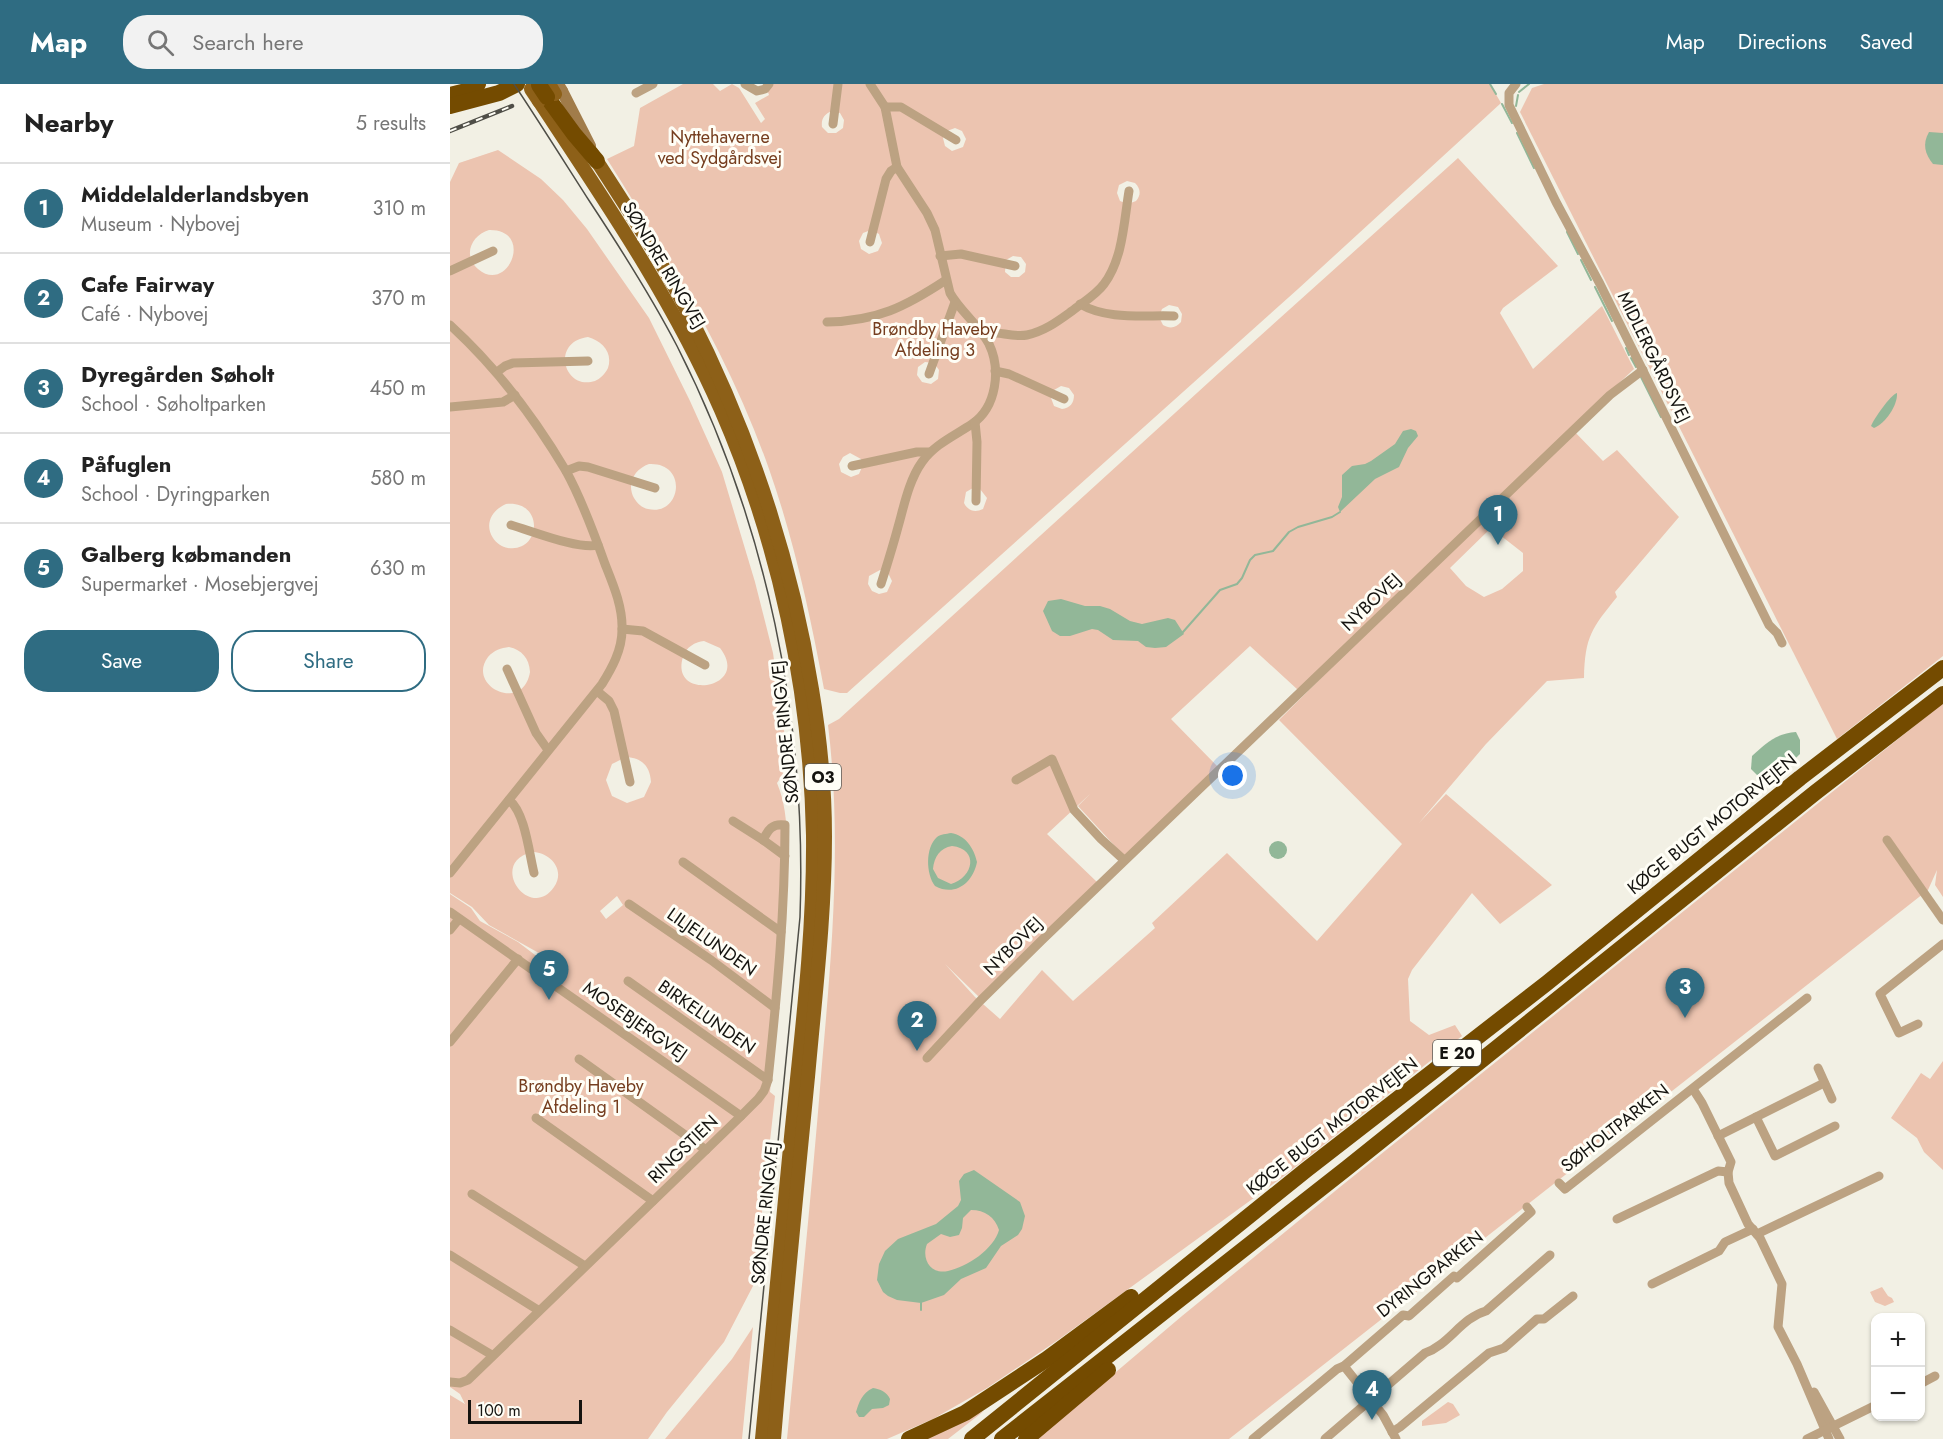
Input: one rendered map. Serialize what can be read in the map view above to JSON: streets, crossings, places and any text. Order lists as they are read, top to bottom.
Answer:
{
  "streets": {
    "highway": ["KØGE BUGT MOTORVEJEN", "E 20"],
    "main road": ["SØNDRE RINGVEJ", "O3"],
    "street": [
      "MIDLERGÅRDSVEJ",
      "NYBOVEJ",
      "LILJELUNDEN",
      "BIRKELUNDEN",
      "MOSEBJERGVEJ",
      "SØHOLTPARKEN",
      "RINGSTIEN",
      "DYRINGPARKEN"
    ]
  },
  "crossings": [
    ["MIDLERGÅRDSVEJ", "NYBOVEJ"],
    ["LILJELUNDEN", "RINGSTIEN"],
    ["BIRKELUNDEN", "RINGSTIEN"],
    ["MOSEBJERGVEJ", "RINGSTIEN"]
  ],
  "parks": ["Nyttehaverne ved Sydgårdsvej", "Brøndby Haveby Afdeling 3", "Brøndby Haveby Afdeling 1"],
  "scale_bar": "100 m",
  "page": {
    "header": "Map",
    "search": "Search here",
    "nav": ["Map", "Directions", "Saved"],
    "heading": ["Nearby", "5 results"],
    "list": [
      {
        "mark": "1",
        "name": "Middelalderlandsbyen",
        "note": "Museum · Nybovej",
        "value": "310 m"
      },
      {
        "mark": "2",
        "name": "Cafe Fairway",
        "note": "Café · Nybovej",
        "value": "370 m"
      },
      {
        "mark": "3",
        "name": "Dyregården Søholt",
        "note": "School · Søholtparken",
        "value": "450 m"
      },
      {
        "mark": "4",
        "name": "Påfuglen",
        "note": "School · Dyringparken",
        "value": "580 m"
      },
      {
        "mark": "5",
        "name": "Galberg købmanden",
        "note": "Supermarket · Mosebjergvej",
        "value": "630 m"
      }
    ],
    "pins": [
      "1",
      "5",
      "3",
      "2",
      "4"
    ],
    "buttons": ["Save", "Share"],
    "map_buttons": ["+", "−"],
    "scale": "100 m"
  }
}
